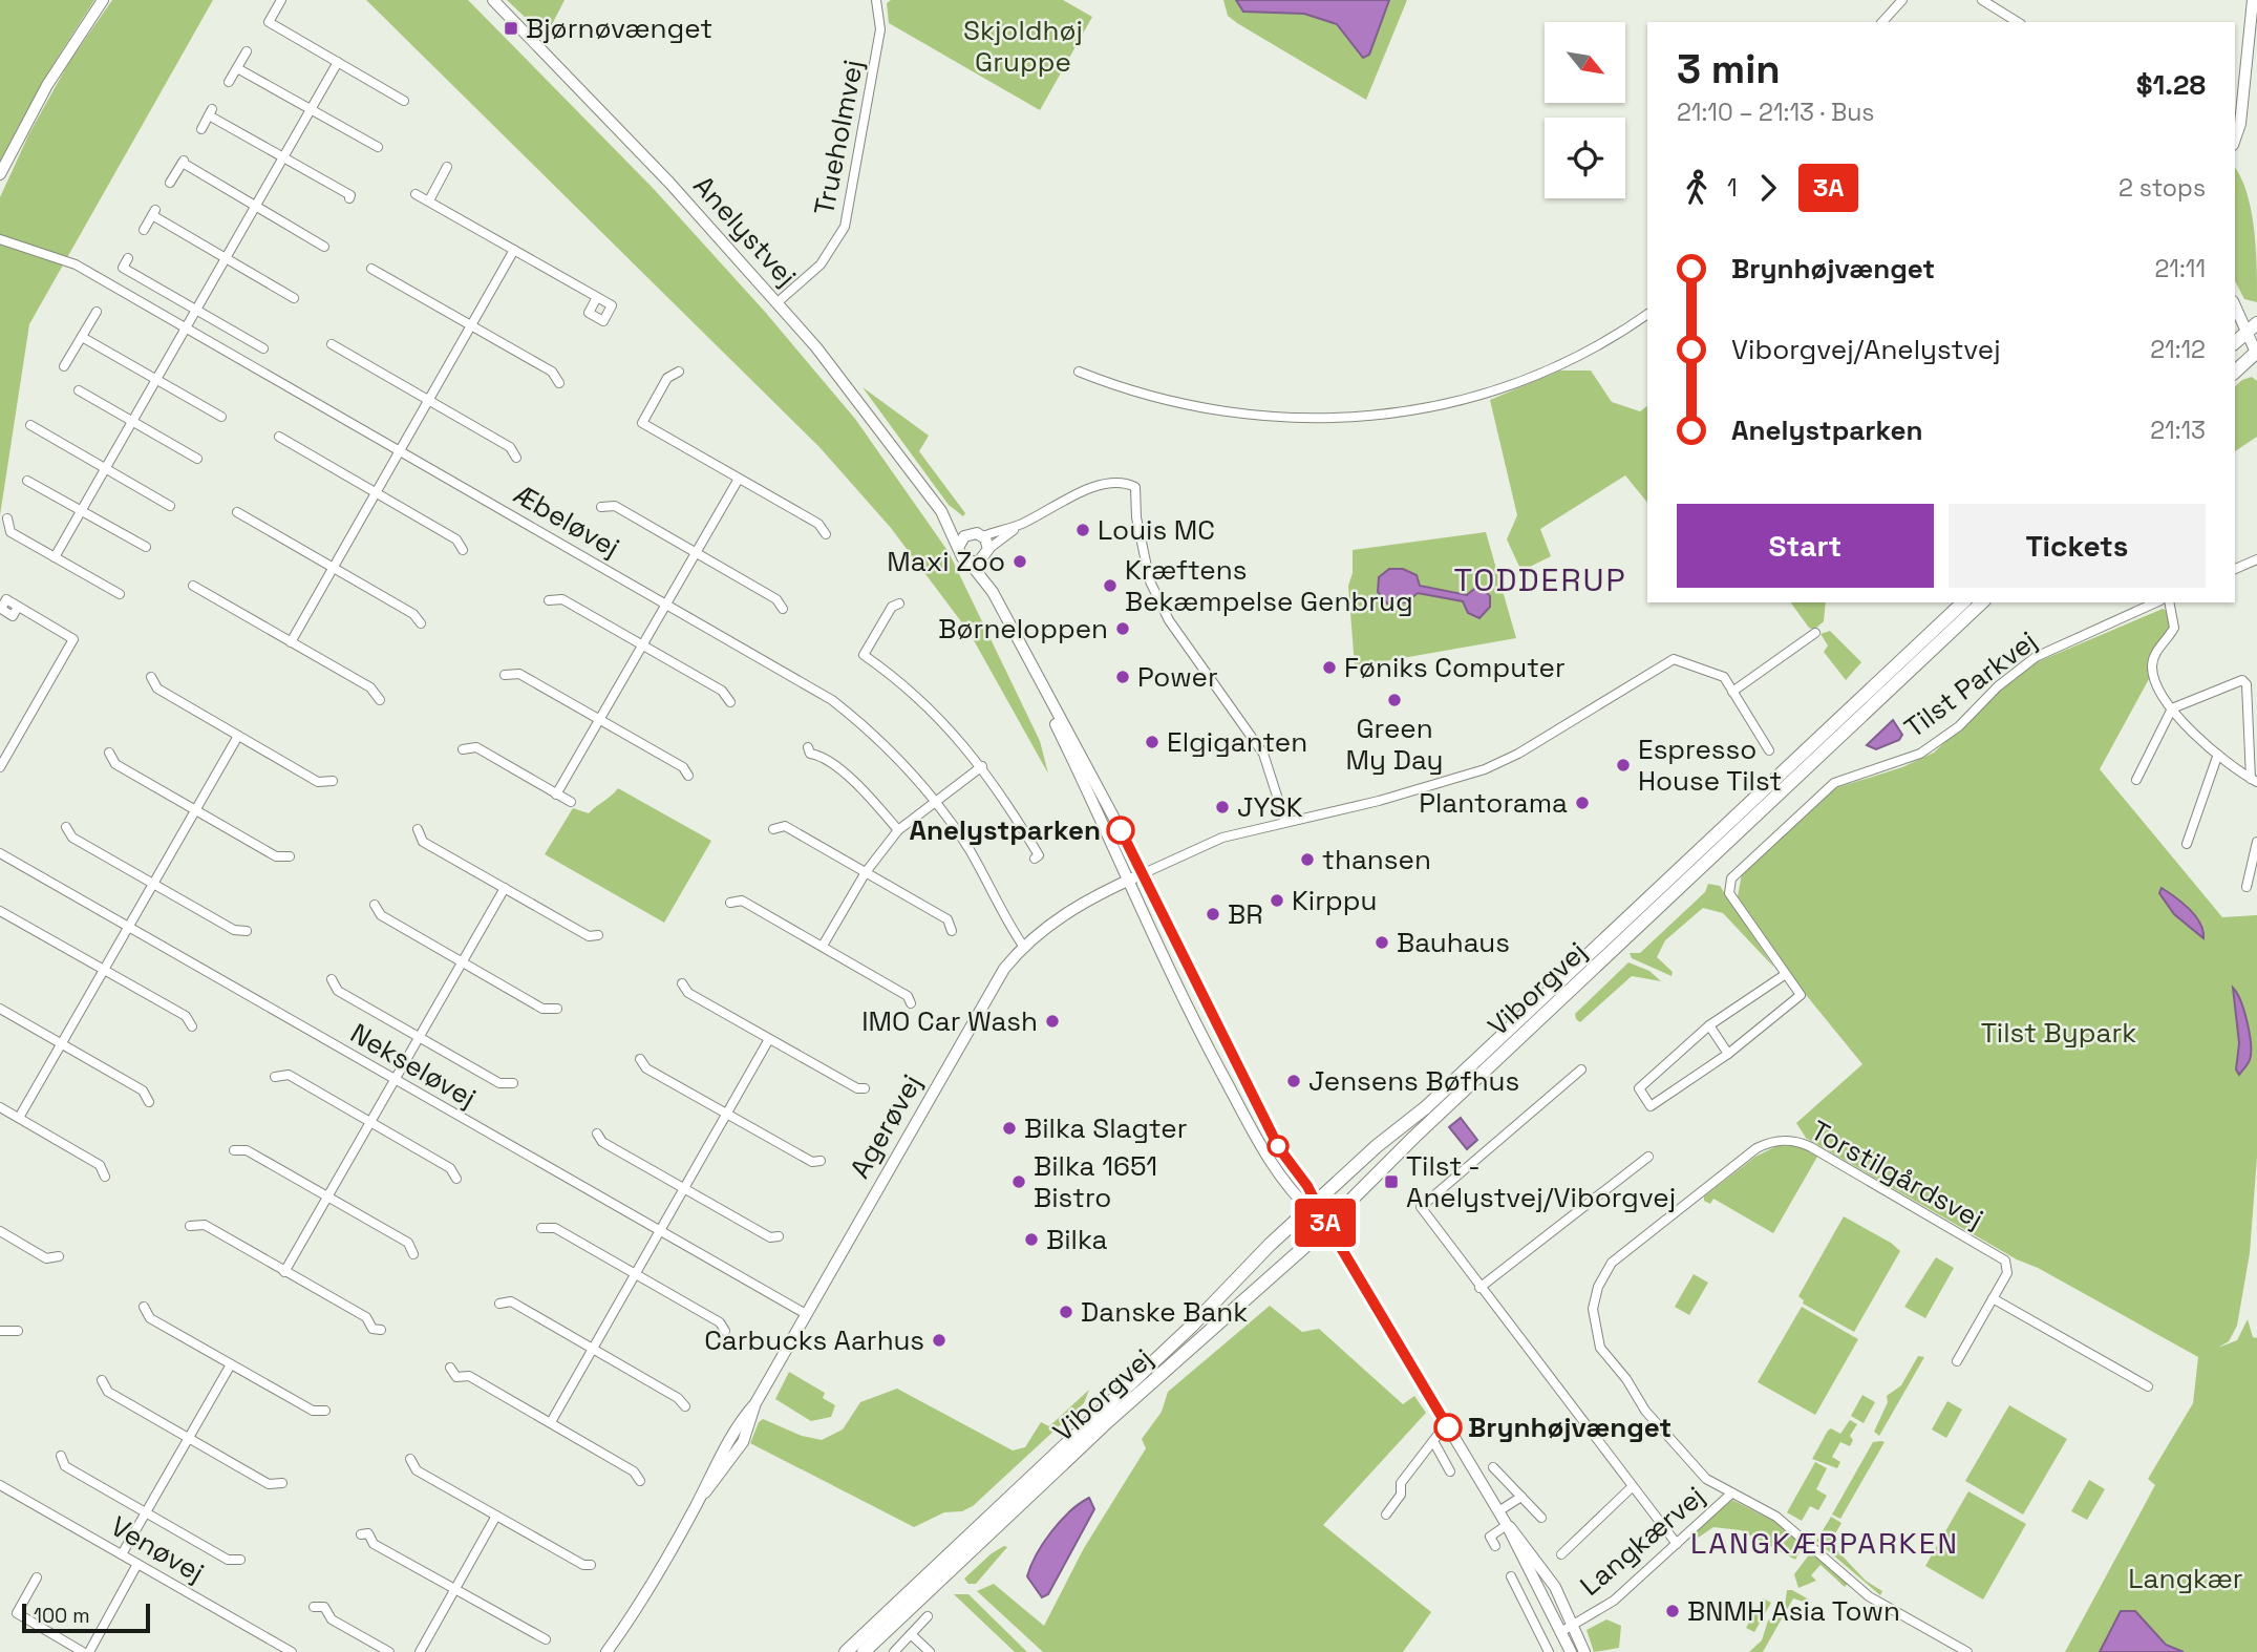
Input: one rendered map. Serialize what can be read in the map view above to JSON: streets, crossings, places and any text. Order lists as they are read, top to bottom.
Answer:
{
  "streets": {
    "main road": ["Viborgvej"],
    "street": [
      "Trueholmvej",
      "Anelystvej",
      "Æbeløvej",
      "Tilst Parkvej",
      "Nekseløvej",
      "Agerøvej",
      "Torstilgårdsvej",
      "Langkærvej",
      "Venøvej"
    ]
  },
  "crossings": [
    ["Trueholmvej", "Anelystvej"],
    ["Æbeløvej", "Agerøvej"],
    ["Nekseløvej", "Agerøvej"],
    ["Torstilgårdsvej", "Langkærvej"]
  ],
  "districts": ["TODDERUP", "LANGKÆRPARKEN"],
  "parks": ["Skjoldhøj Gruppe", "Tilst Bypark", "Langkær"],
  "places": {
    "transit": ["Bjørnøvænget", "Tilst - Anelystvej/Viborgvej"],
    "other": [
      "Louis MC",
      "Maxi Zoo",
      "Kræftens Bekæmpelse Genbrug",
      "Børneloppen",
      "Føniks Computer",
      "Power",
      "Green My Day",
      "Elgiganten",
      "Espresso House Tilst",
      "Plantorama",
      "JYSK",
      "Anelystparken",
      "thansen",
      "Kirppu",
      "BR",
      "Bauhaus",
      "IMO Car Wash",
      "Jensens Bøfhus",
      "Bilka Slagter",
      "Bilka 1651 Bistro",
      "Bilka",
      "Danske Bank",
      "Carbucks Aarhus",
      "Brynhøjvænget",
      "BNMH Asia Town"
    ]
  },
  "lines": ["bus line 3A"],
  "scale_bar": "100 m",
  "north": "bottom right",
  "page": {
    "on_map": "3A",
    "heading": ["3 min", "21:10 – 21:13 · Bus", "$1.28"],
    "legs": ["1", "3A", "2 stops"],
    "list": [
      {
        "name": "Brynhøjvænget",
        "value": "21:11"
      },
      {
        "name": "Viborgvej/Anelystvej",
        "value": "21:12"
      },
      {
        "name": "Anelystparken",
        "value": "21:13"
      }
    ],
    "buttons": ["Start", "Tickets"],
    "scale": "100 m"
  }
}
